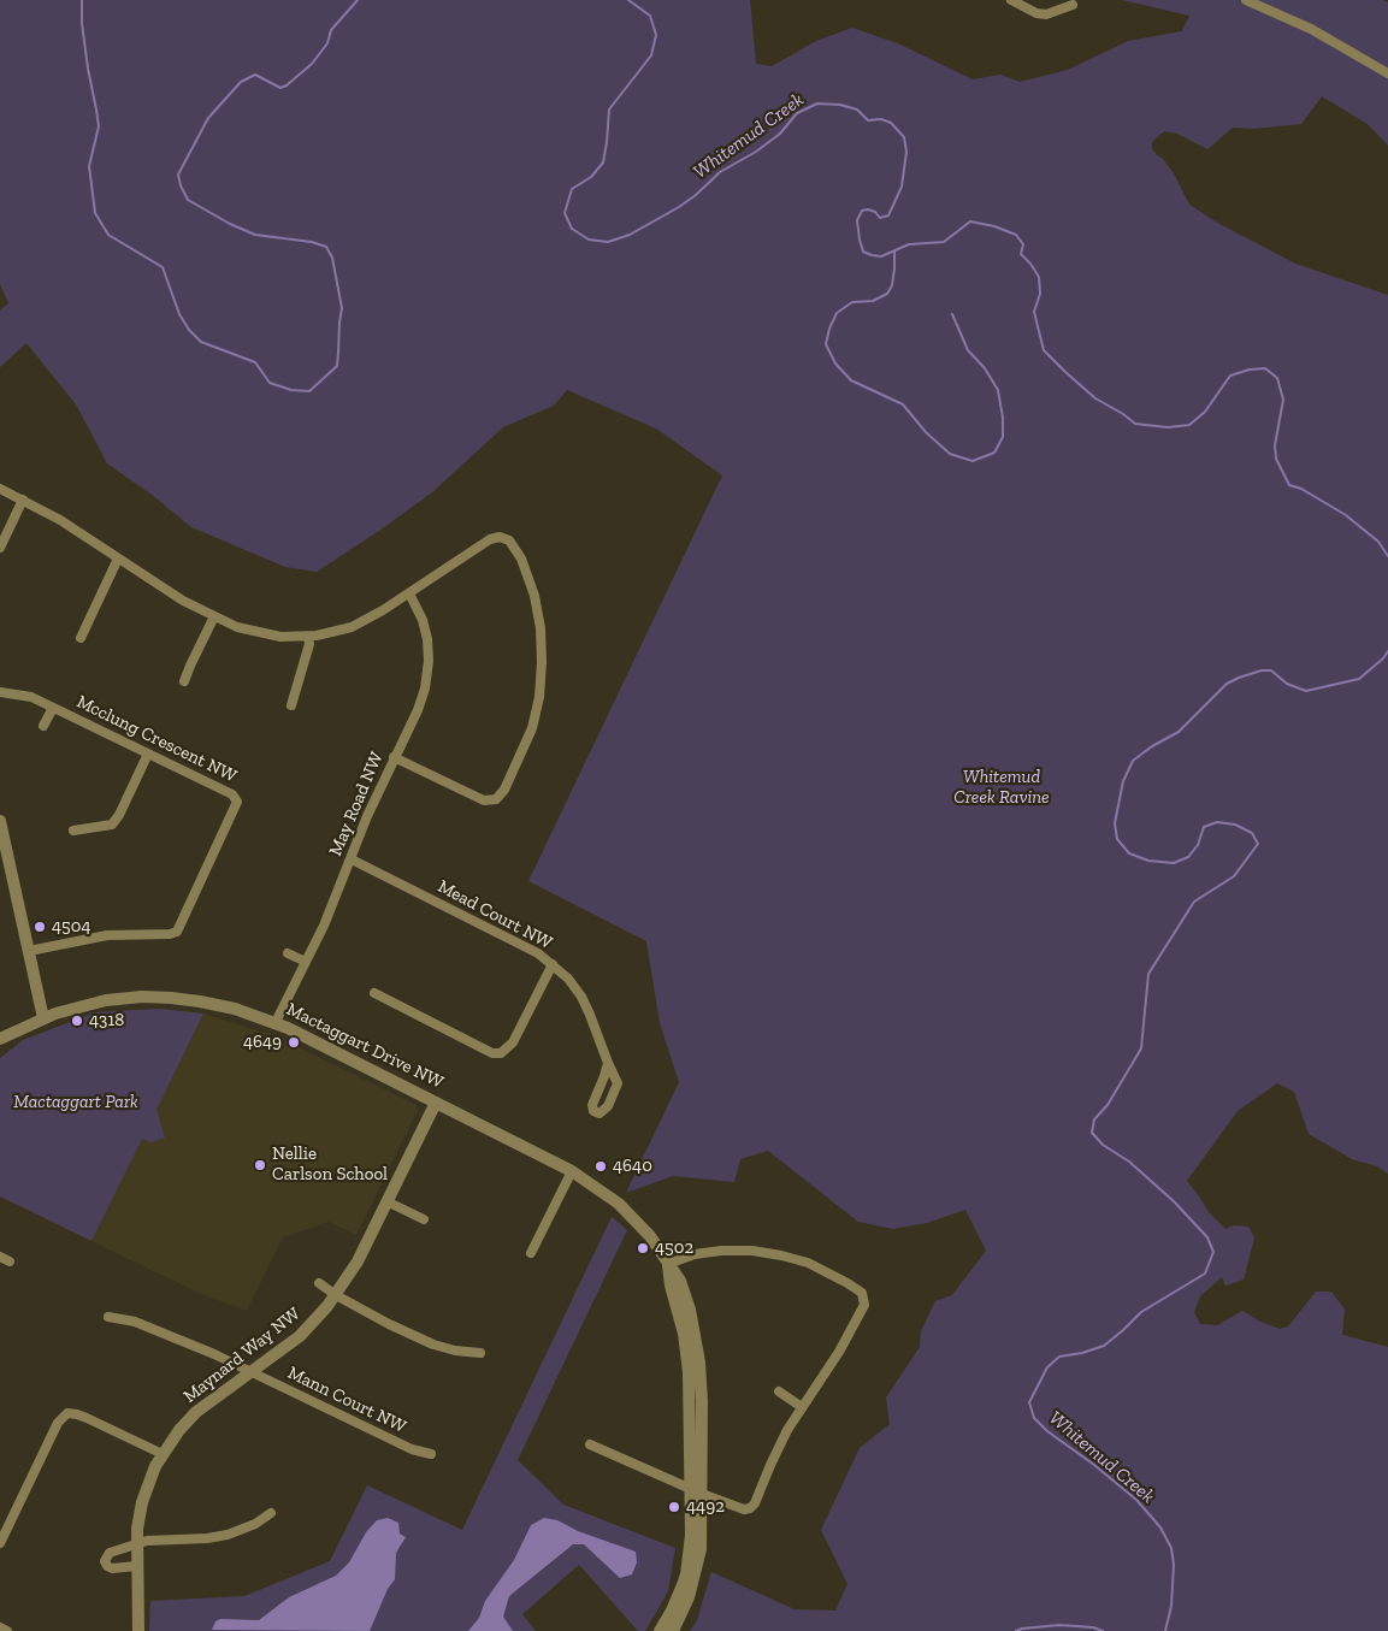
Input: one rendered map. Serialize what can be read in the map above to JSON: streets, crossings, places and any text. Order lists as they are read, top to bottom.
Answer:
{
  "streets": {
    "street": [
      "Mcclung Crescent NW",
      "May Road NW",
      "Mead Court NW",
      "Mactaggart Drive NW",
      "Maynard Way NW",
      "Mann Court NW"
    ]
  },
  "crossings": [
    ["May Road NW", "Mead Court NW"],
    ["May Road NW", "Mactaggart Drive NW"],
    ["Mactaggart Drive NW", "Maynard Way NW"],
    ["Maynard Way NW", "Mann Court NW"]
  ],
  "water": ["Whitemud Creek"],
  "parks": ["Whitemud Creek Ravine", "Mactaggart Park"],
  "places": [
    "4504",
    "4318",
    "4649",
    "Nellie Carlson School",
    "4640",
    "4502",
    "4492"
  ]
}
